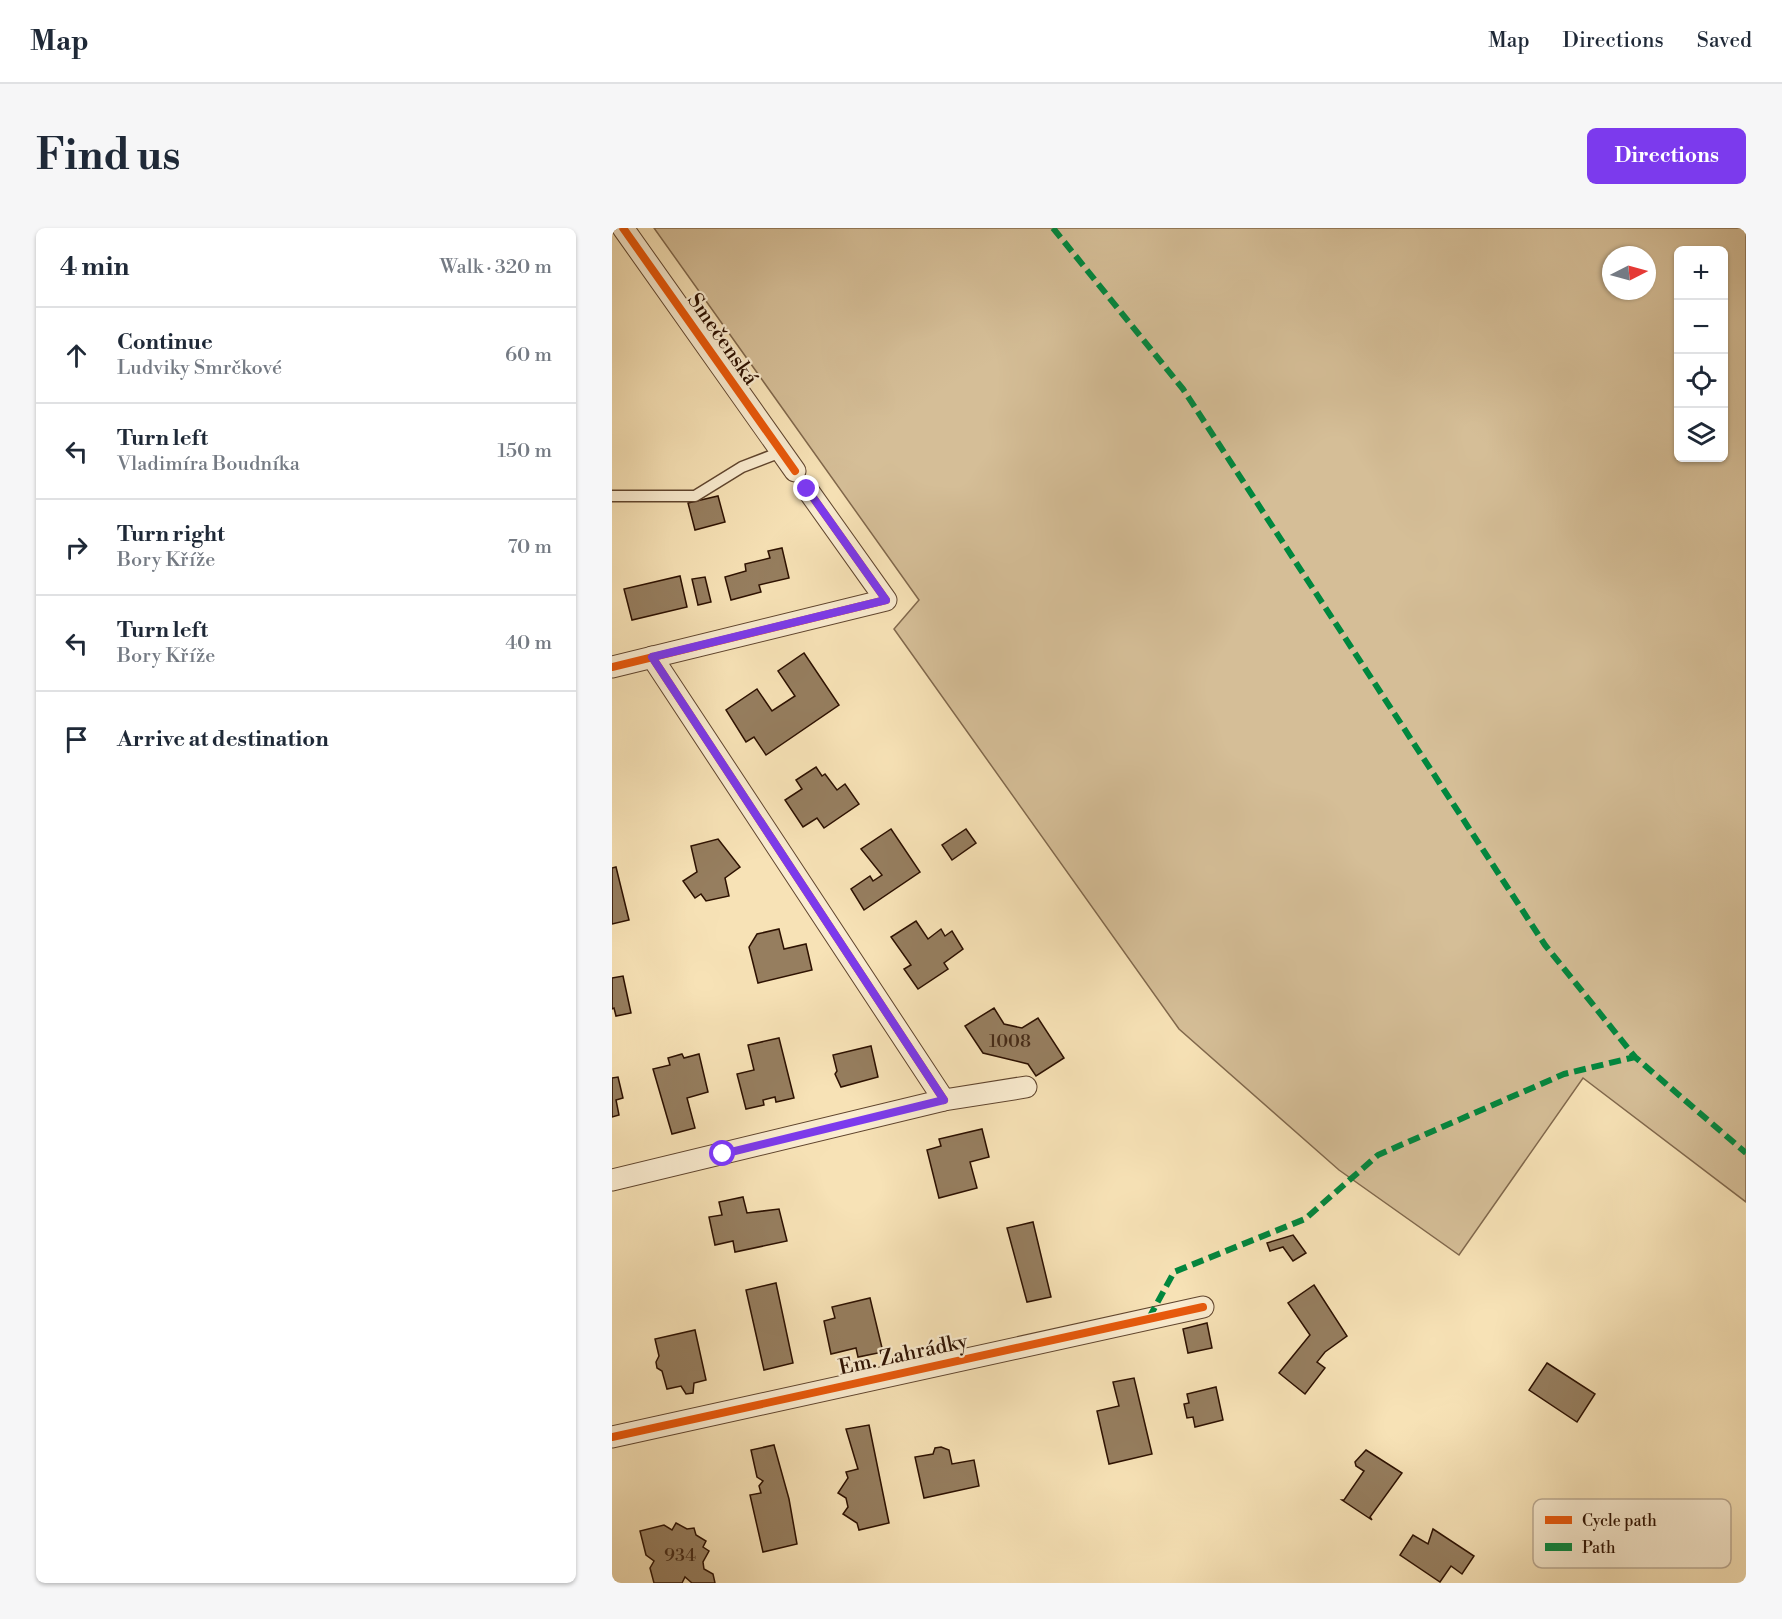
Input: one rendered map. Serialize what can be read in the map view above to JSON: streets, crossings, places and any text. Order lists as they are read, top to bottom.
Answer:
{
  "streets": {
    "street": ["Smečenská", "Em. Zahrádky"]
  },
  "house_numbers": ["1008", "934"],
  "legend": ["Cycle path", "Path"],
  "north": "right",
  "page": {
    "header": "Map",
    "nav": ["Map", "Directions", "Saved"],
    "buttons": "Directions",
    "title": "Find us",
    "heading": ["4 min", "Walk · 320 m"],
    "map_buttons": ["+", "−"],
    "list": [
      ["Continue", "Ludviky Smrčkové", "60 m"],
      ["Turn left", "Vladimíra Boudníka", "150 m"],
      ["Turn right", "Bory Kříže", "70 m"],
      ["Turn left", "Bory Kříže", "40 m"],
      "Arrive at destination"
    ]
  }
}
